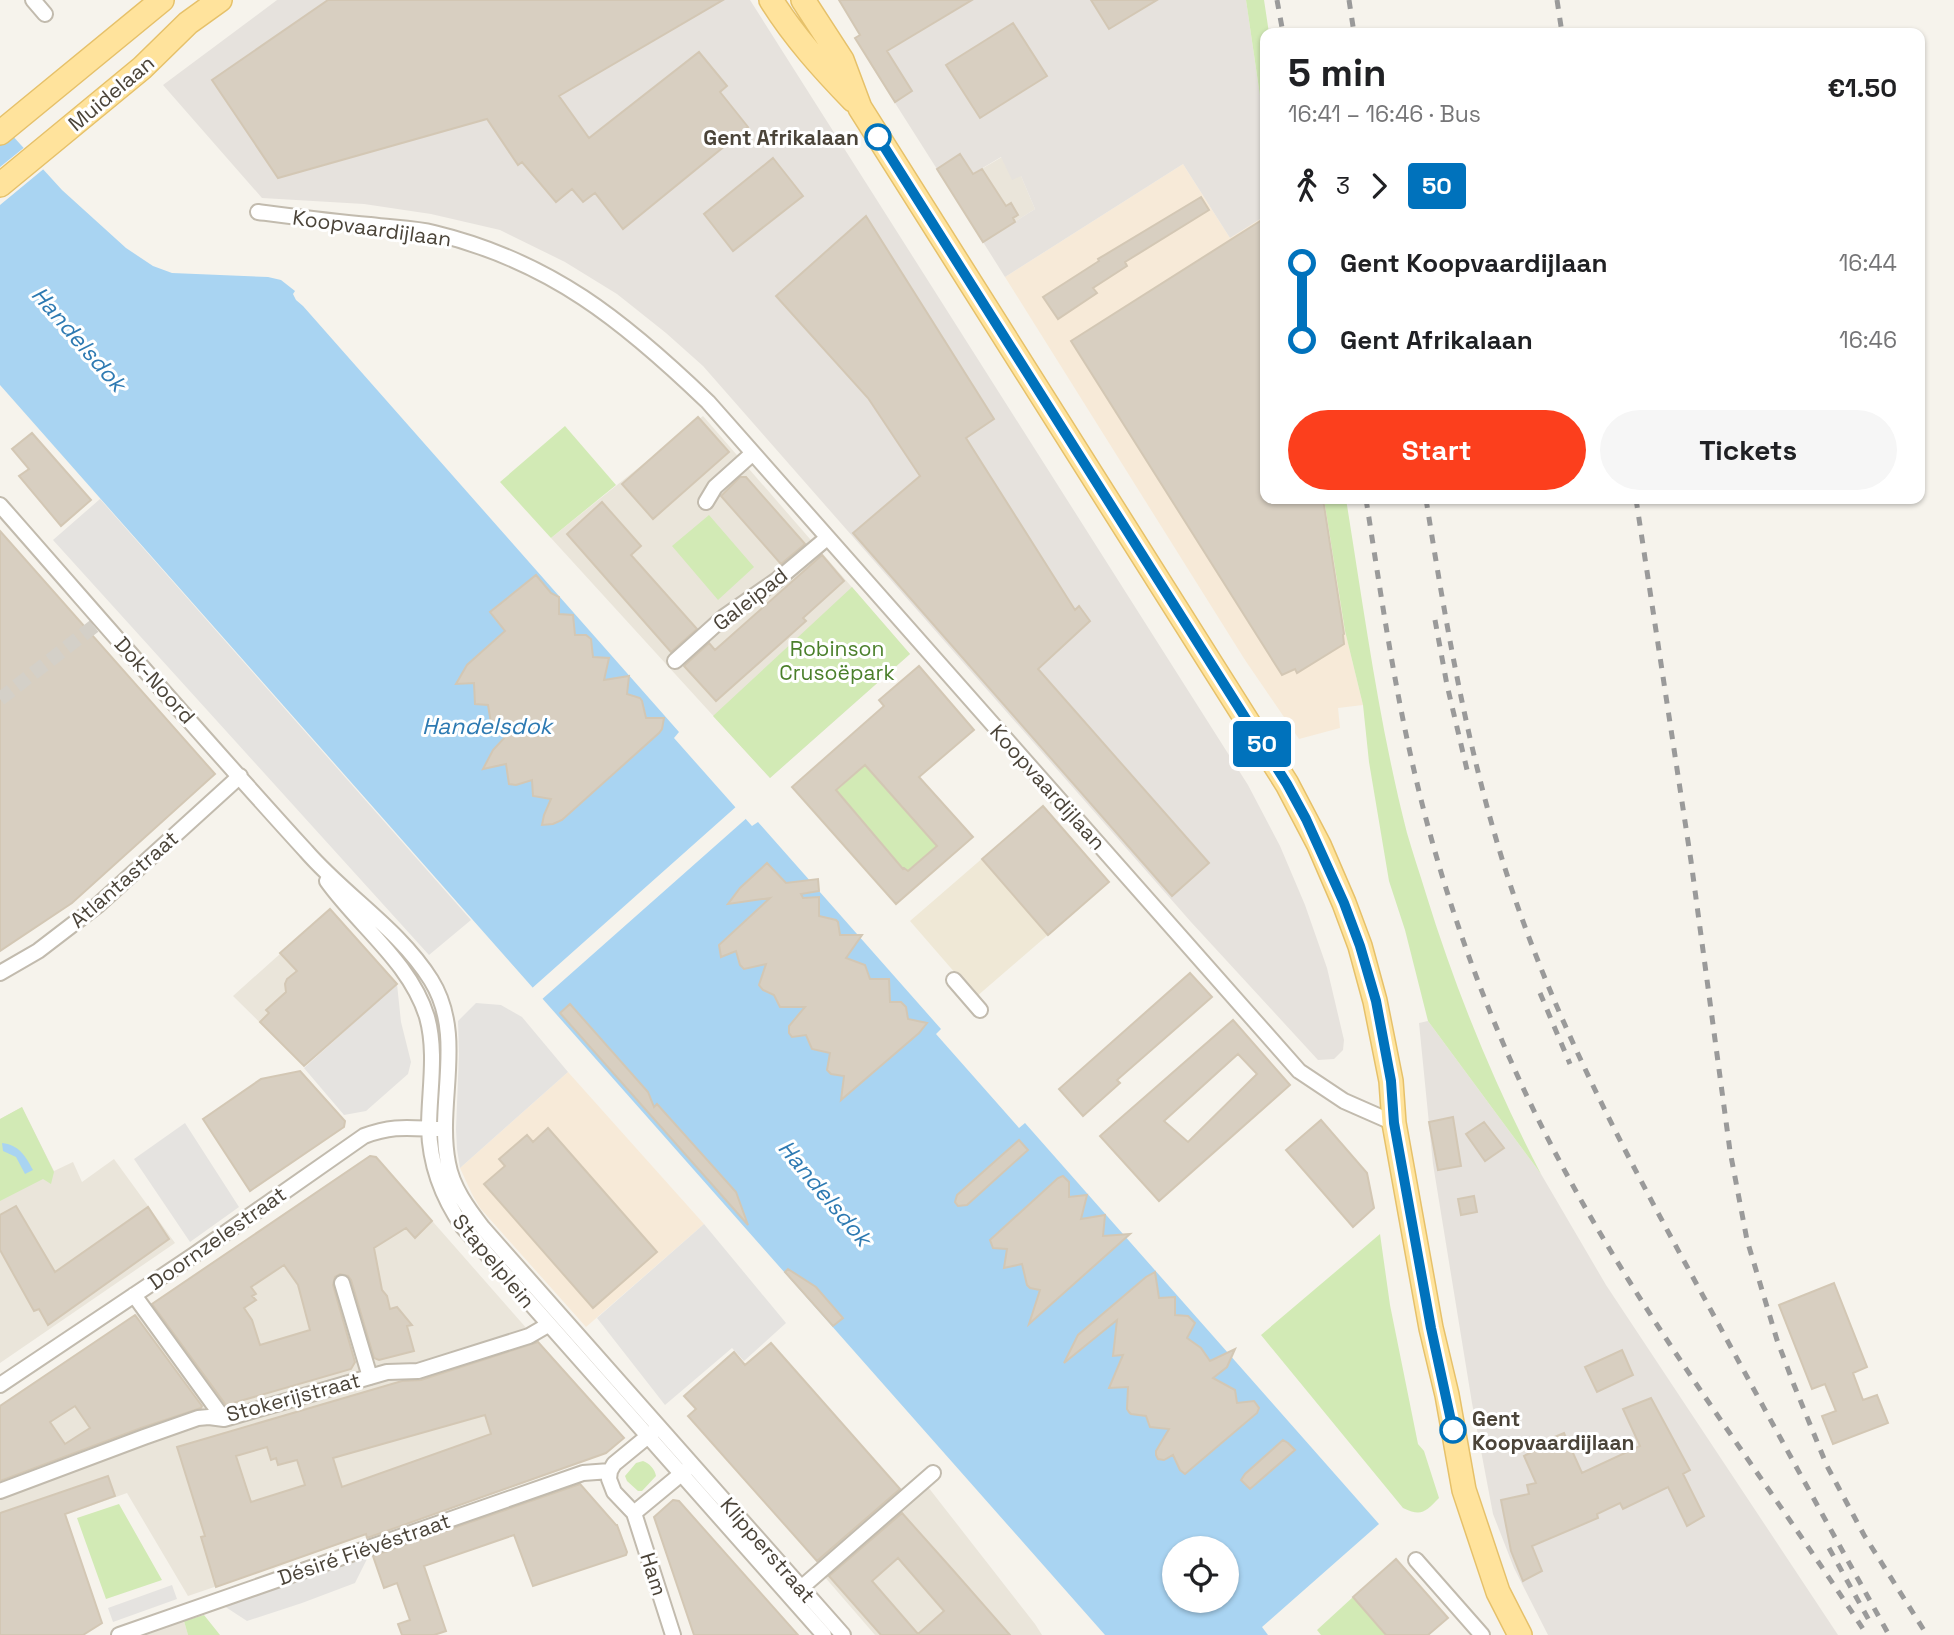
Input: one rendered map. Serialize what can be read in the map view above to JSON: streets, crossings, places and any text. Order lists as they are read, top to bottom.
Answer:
{
  "streets": {
    "main road": ["Muidelaan"],
    "street": [
      "Koopvaardijlaan",
      "Galeipad",
      "Dok-Noord",
      "Atlantastraat",
      "Doornzelestraat",
      "Stapelplein",
      "Stokerijstraat",
      "Désiré Fiévéstraat",
      "Klipperstraat",
      "Ham"
    ]
  },
  "crossings": [
    ["Koopvaardijlaan", "Galeipad"],
    ["Dok-Noord", "Atlantastraat"],
    ["Dok-Noord", "Stapelplein"],
    ["Doornzelestraat", "Stapelplein"],
    ["Stapelplein", "Stokerijstraat"],
    ["Stapelplein", "Klipperstraat"],
    ["Désiré Fiévéstraat", "Ham"]
  ],
  "water": ["Handelsdok"],
  "parks": ["Robinson Crusoëpark"],
  "places": ["Gent Afrikalaan", "Gent Koopvaardijlaan"],
  "lines": ["bus line 50"],
  "page": {
    "on_map": "50",
    "heading": ["5 min", "16:41 – 16:46 · Bus", "€1.50"],
    "legs": ["3", "50"],
    "list": [
      {
        "name": "Gent Koopvaardijlaan",
        "value": "16:44"
      },
      {
        "name": "Gent Afrikalaan",
        "value": "16:46"
      }
    ],
    "buttons": ["Start", "Tickets"]
  }
}
